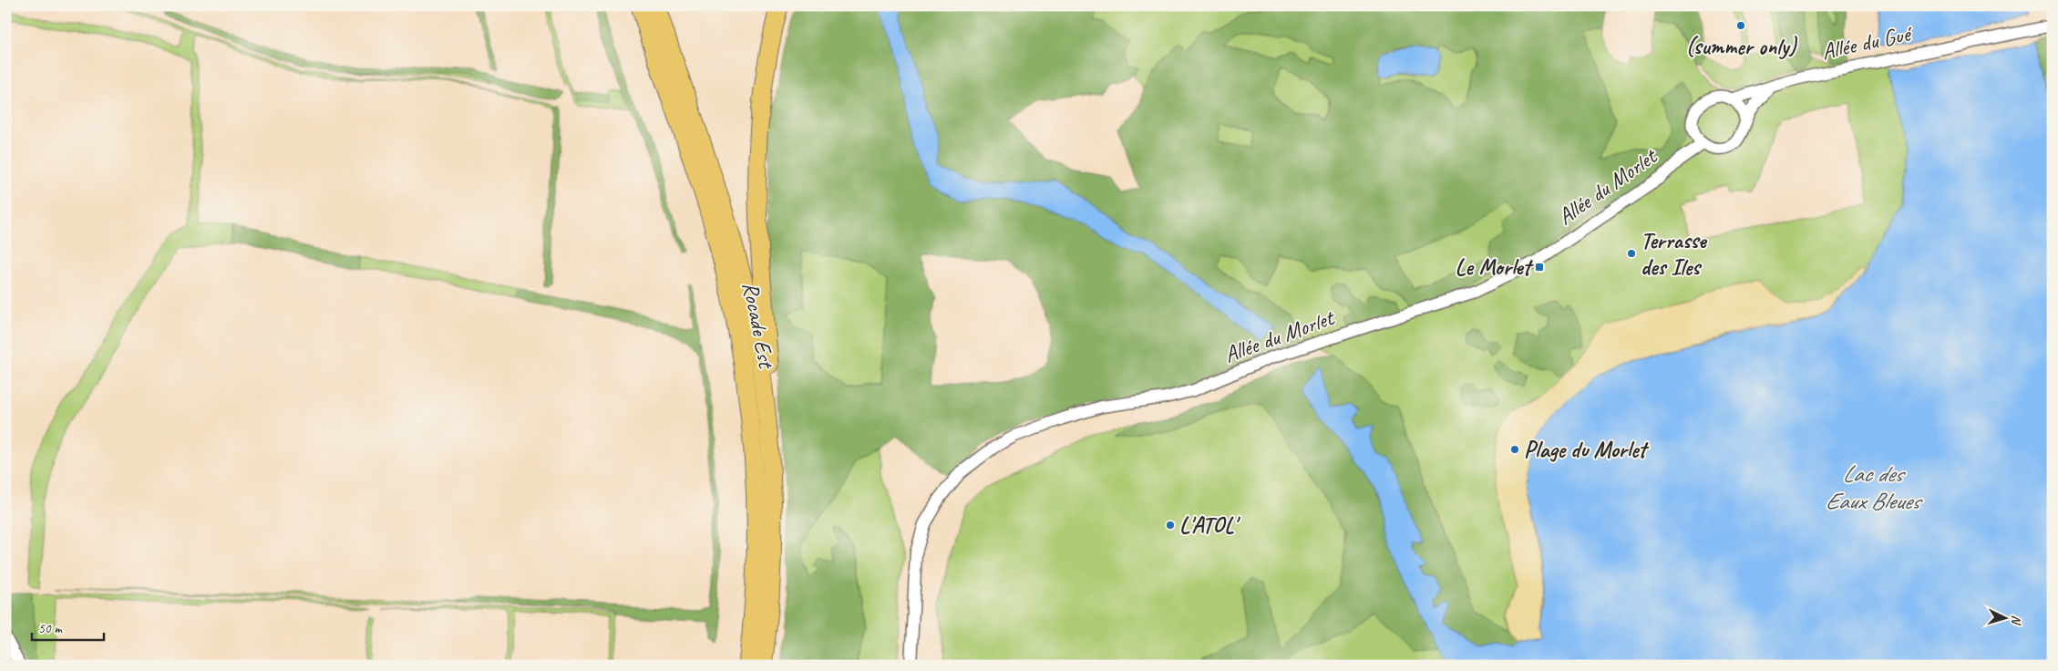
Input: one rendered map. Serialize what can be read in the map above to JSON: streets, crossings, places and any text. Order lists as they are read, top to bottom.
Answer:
{
  "streets": {
    "highway": ["Rocade Est"],
    "street": ["Allée du Gué", "Allée du Morlet"]
  },
  "crossings": [
    ["Allée du Gué", "Allée du Morlet"]
  ],
  "water": ["Lac des Eaux Bleues"],
  "places": {
    "other": [
      "(summer only)",
      "Terrasse des Iles",
      "Plage du Morlet",
      "L'ATOL'"
    ],
    "transit": ["Le Morlet"]
  },
  "scale_bar": "50 m",
  "north": "right"
}
